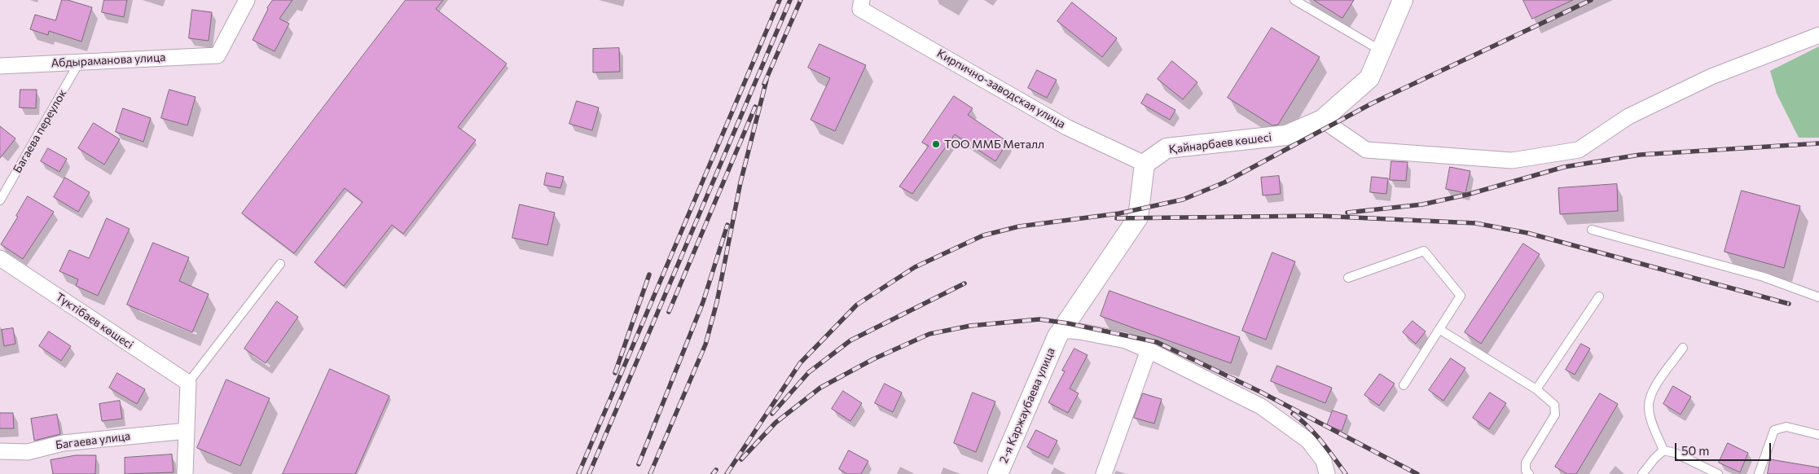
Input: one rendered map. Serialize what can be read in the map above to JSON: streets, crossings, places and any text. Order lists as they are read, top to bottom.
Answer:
{
  "streets": {
    "street": [
      "Абдыраманова улица",
      "Кирпично-заводская улица",
      "Қайнарбаев көшесі",
      "Түктібаев көшесі",
      "2-я Каржаубаева улица",
      "Багаева улица"
    ],
    "lane": ["Багаева переулок"]
  },
  "crossings": [
    ["Абдыраманова улица", "Багаева переулок"],
    ["Кирпично-заводская улица", "Қайнарбаев көшесі"]
  ],
  "places": ["ТОО ММБ Металл"],
  "scale_bar": "50 m"
}
